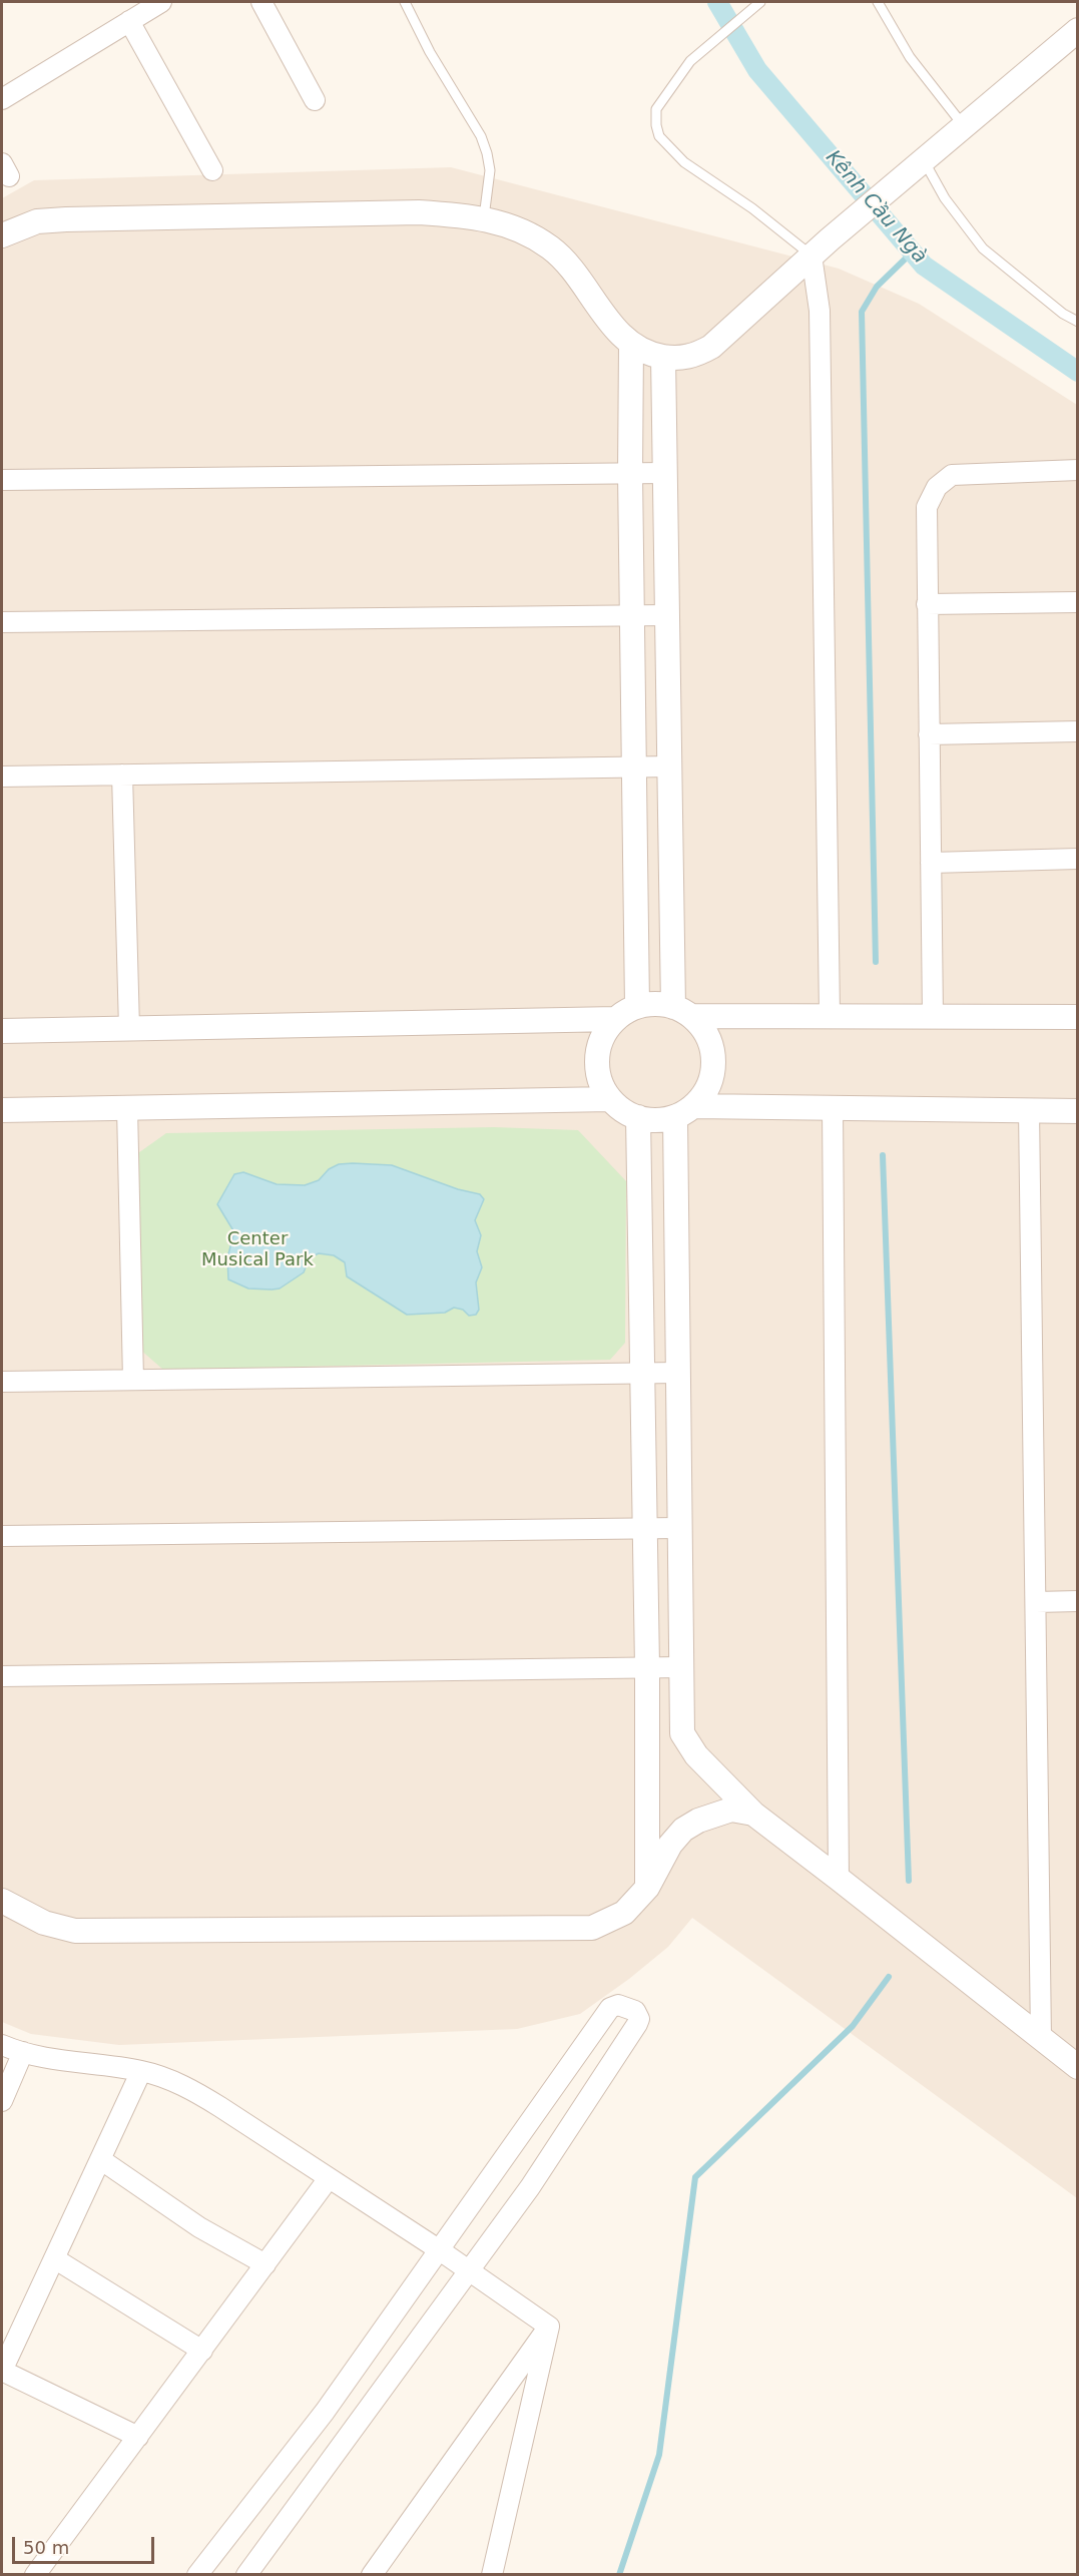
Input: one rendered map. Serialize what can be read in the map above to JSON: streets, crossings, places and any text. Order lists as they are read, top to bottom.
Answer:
{
  "water": ["Kênh Cầu Ngà"],
  "parks": ["Center Musical Park"],
  "scale_bar": "50 m"
}
